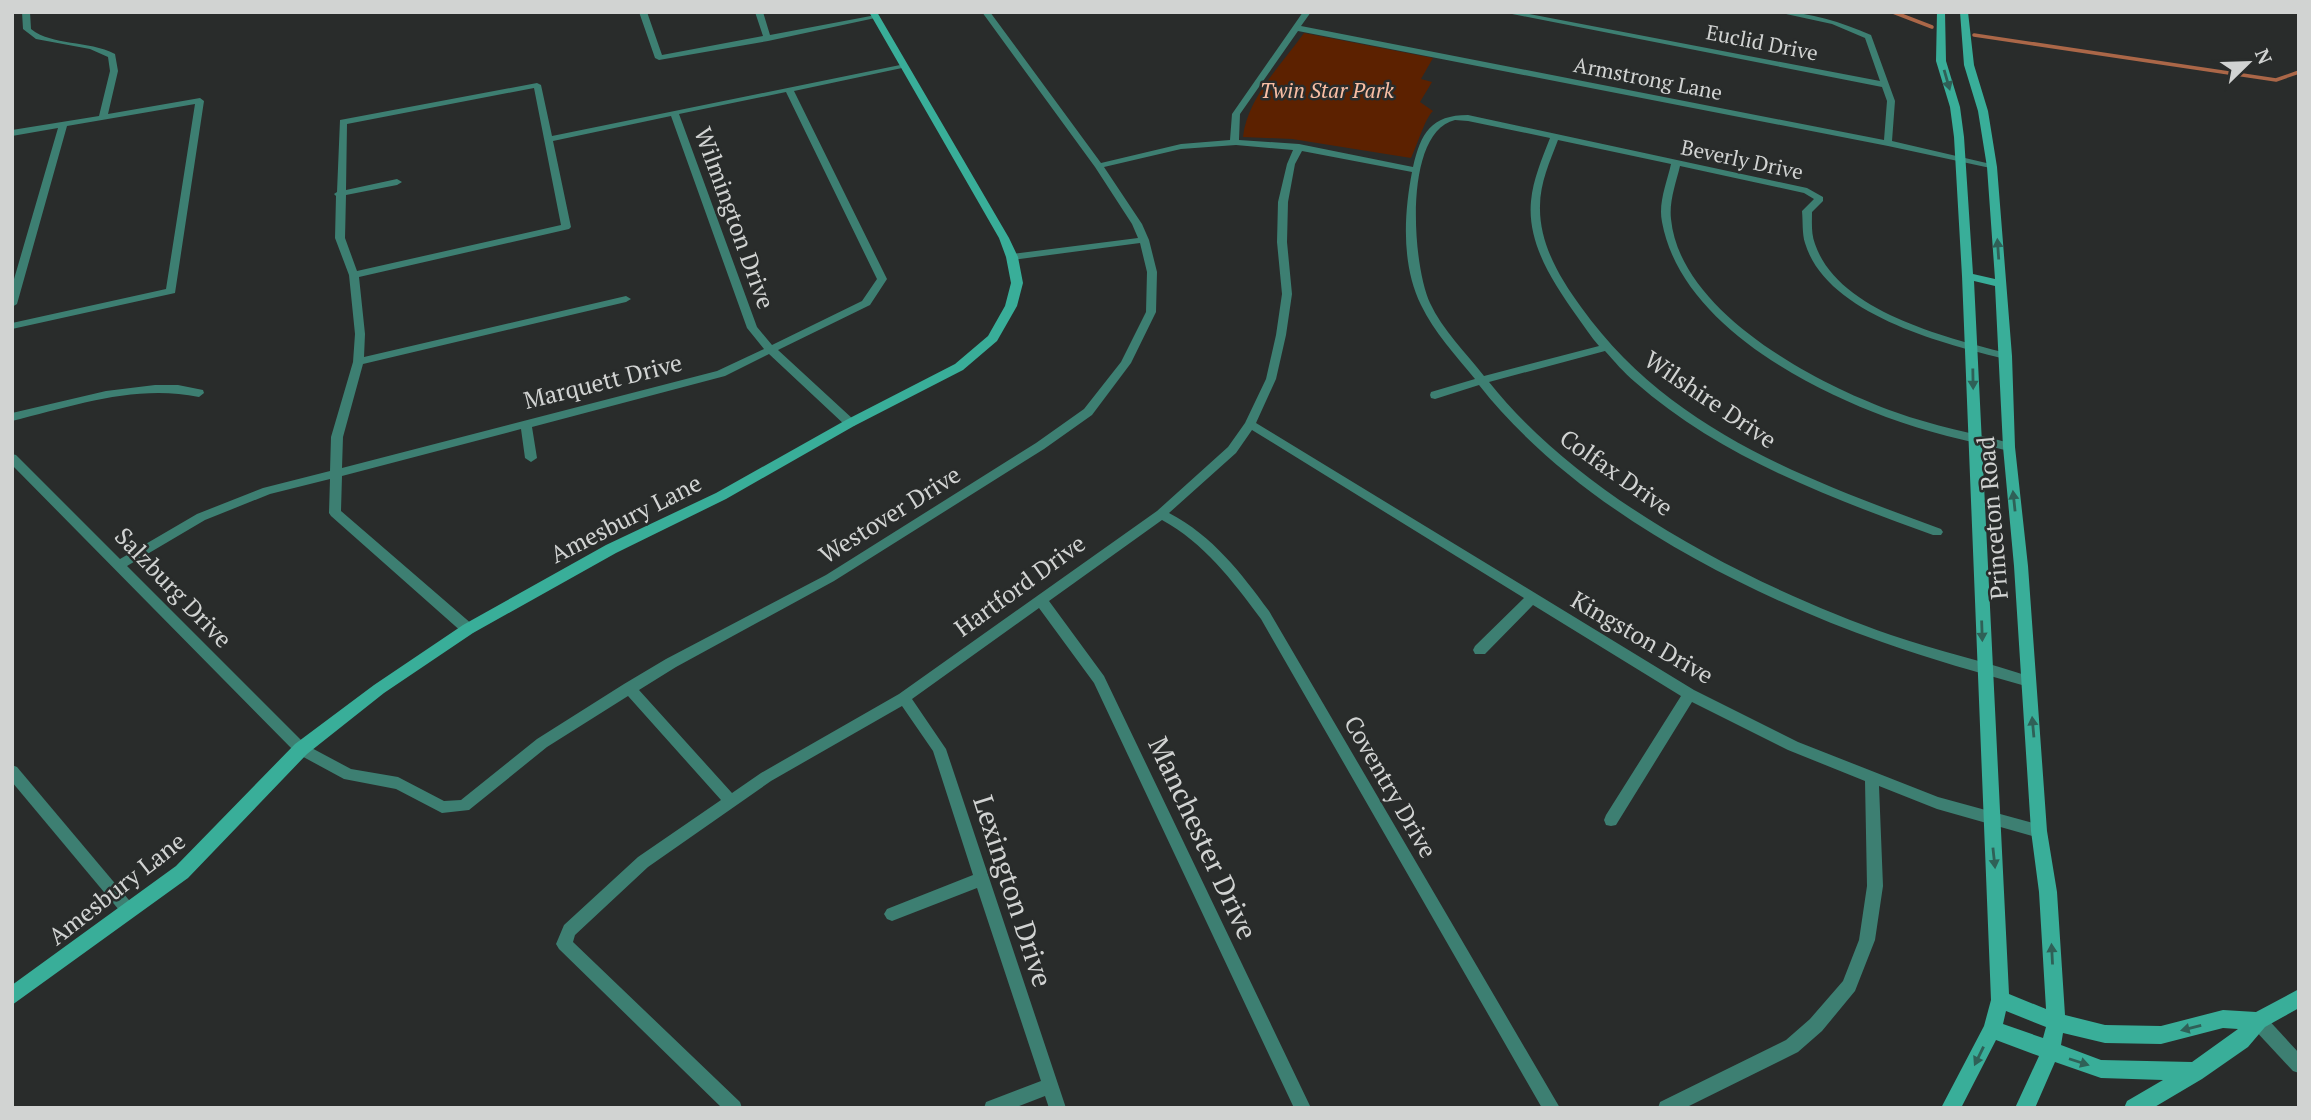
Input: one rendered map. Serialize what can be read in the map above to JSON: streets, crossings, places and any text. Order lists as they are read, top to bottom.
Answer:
{
  "streets": {
    "main road": ["Princeton Road", "Amesbury Lane"],
    "street": [
      "Euclid Drive",
      "Armstrong Lane",
      "Beverly Drive",
      "Wilmington Drive",
      "Marquett Drive",
      "Wilshire Drive",
      "Colfax Drive",
      "Westover Drive",
      "Hartford Drive",
      "Salzburg Drive",
      "Kingston Drive",
      "Coventry Drive",
      "Manchester Drive",
      "Lexington Drive"
    ]
  },
  "crossings": [
    ["Armstrong Lane", "Princeton Road"],
    ["Beverly Drive", "Wilshire Drive"],
    ["Beverly Drive", "Colfax Drive"],
    ["Beverly Drive", "Princeton Road"],
    ["Wilmington Drive", "Marquett Drive"],
    ["Wilmington Drive", "Amesbury Lane"],
    ["Marquett Drive", "Salzburg Drive"],
    ["Colfax Drive", "Princeton Road"],
    ["Westover Drive", "Amesbury Lane"],
    ["Westover Drive", "Salzburg Drive"],
    ["Princeton Road", "Kingston Drive"],
    ["Amesbury Lane", "Salzburg Drive"],
    ["Hartford Drive", "Kingston Drive"],
    ["Hartford Drive", "Coventry Drive"],
    ["Hartford Drive", "Manchester Drive"],
    ["Hartford Drive", "Lexington Drive"]
  ],
  "parks": ["Twin Star Park"],
  "north": "top right"
}
